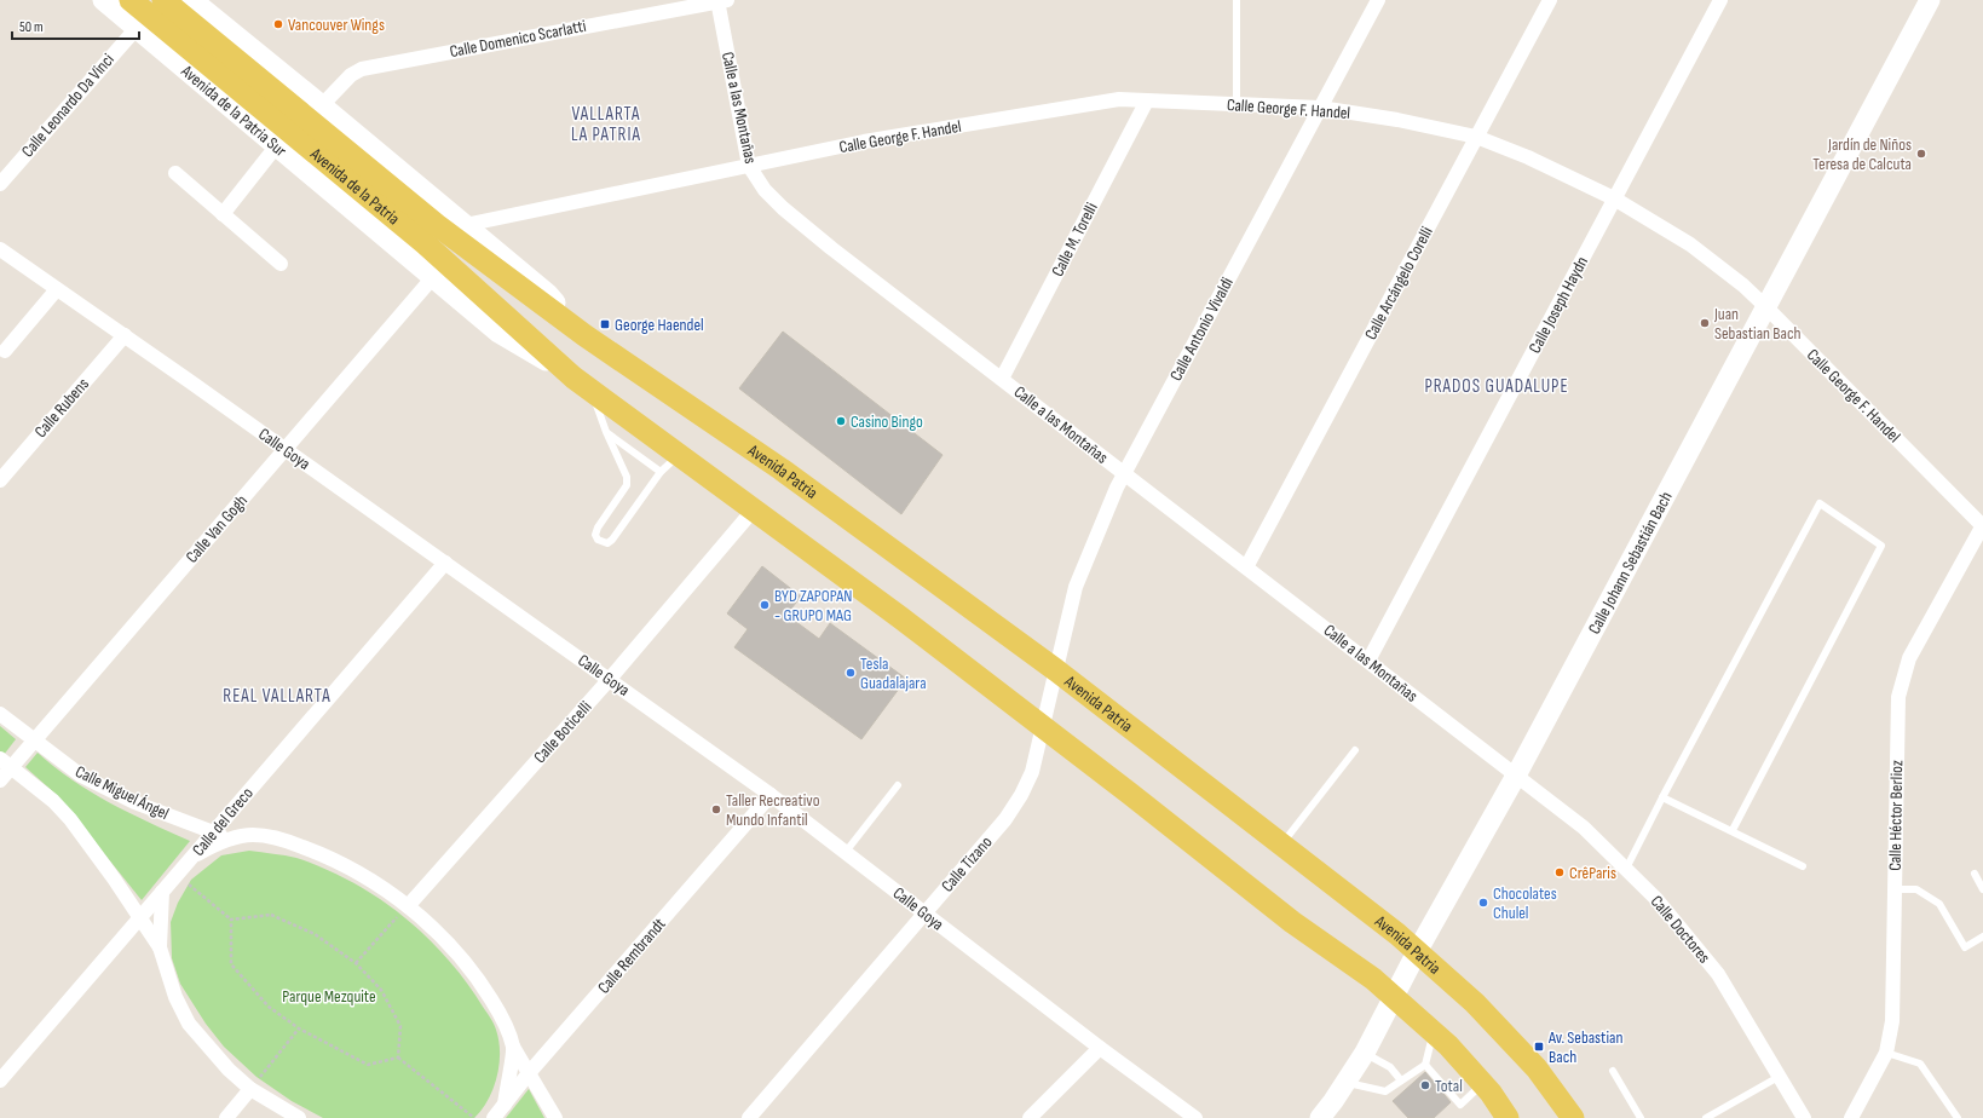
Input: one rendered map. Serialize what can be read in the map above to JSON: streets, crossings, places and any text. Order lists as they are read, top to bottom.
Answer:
{
  "streets": {
    "main road": ["Avenida de la Patria", "Avenida Patria"],
    "street": [
      "Calle Domenico Scarlatti",
      "Calle Leonardo Da Vinci",
      "Calle a las Montañas",
      "Calle George F. Handel",
      "Avenida de la Patria Sur",
      "Calle M. Torelli",
      "Calle Arcángelo Corelli",
      "Calle Joseph Haydn",
      "Calle Antonio Vivaldi",
      "Calle Rubens",
      "Calle Goya",
      "Calle Van Gogh",
      "Calle Johann Sebastián Bach",
      "Calle Boticelli",
      "Calle Miguel Ángel",
      "Calle Héctor Berlioz",
      "Calle del Greco",
      "Calle Tizano",
      "Calle Doctores",
      "Calle Rembrandt"
    ]
  },
  "crossings": [
    ["Calle Domenico Scarlatti", "Calle a las Montañas"],
    ["Calle Leonardo Da Vinci", "Avenida de la Patria Sur"],
    ["Calle a las Montañas", "Calle George F. Handel"],
    ["Calle a las Montañas", "Calle M. Torelli"],
    ["Calle a las Montañas", "Calle Arcángelo Corelli"],
    ["Calle a las Montañas", "Calle Joseph Haydn"],
    ["Calle a las Montañas", "Calle Antonio Vivaldi"],
    ["Calle a las Montañas", "Calle Johann Sebastián Bach"],
    ["Calle a las Montañas", "Calle Doctores"],
    ["Calle George F. Handel", "Calle M. Torelli"],
    ["Calle George F. Handel", "Calle Arcángelo Corelli"],
    ["Calle George F. Handel", "Calle Joseph Haydn"],
    ["Calle George F. Handel", "Calle Antonio Vivaldi"],
    ["Calle George F. Handel", "Calle Johann Sebastián Bach"],
    ["Calle George F. Handel", "Calle Héctor Berlioz"],
    ["Avenida de la Patria Sur", "Avenida de la Patria"],
    ["Avenida de la Patria Sur", "Calle Van Gogh"],
    ["Avenida de la Patria", "Avenida Patria"],
    ["Calle Antonio Vivaldi", "Avenida Patria"],
    ["Calle Antonio Vivaldi", "Calle Tizano"],
    ["Calle Rubens", "Calle Goya"],
    ["Calle Goya", "Calle Van Gogh"],
    ["Calle Goya", "Calle Boticelli"],
    ["Calle Goya", "Calle del Greco"],
    ["Calle Goya", "Calle Tizano"],
    ["Calle Goya", "Calle Rembrandt"],
    ["Avenida Patria", "Calle Johann Sebastián Bach"],
    ["Avenida Patria", "Calle Tizano"],
    ["Calle Van Gogh", "Calle Miguel Ángel"],
    ["Calle Johann Sebastián Bach", "Calle Doctores"],
    ["Calle Miguel Ángel", "Calle del Greco"]
  ],
  "districts": ["VALLARTA LA PATRIA", "PRADOS GUADALUPE", "REAL VALLARTA"],
  "parks": ["Parque Mezquite"],
  "places": {
    "other": [
      "Vancouver Wings",
      "Jardín de Niños Teresa de Calcuta",
      "Juan Sebastian Bach",
      "Casino Bingo",
      "BYD ZAPOPAN - GRUPO MAG",
      "Tesla Guadalajara",
      "Taller Recreativo Mundo Infantil",
      "CrêParis",
      "Chocolates Chulel",
      "Total"
    ],
    "transit": ["George Haendel", "Av. Sebastian Bach"]
  },
  "scale_bar": "50 m"
}
